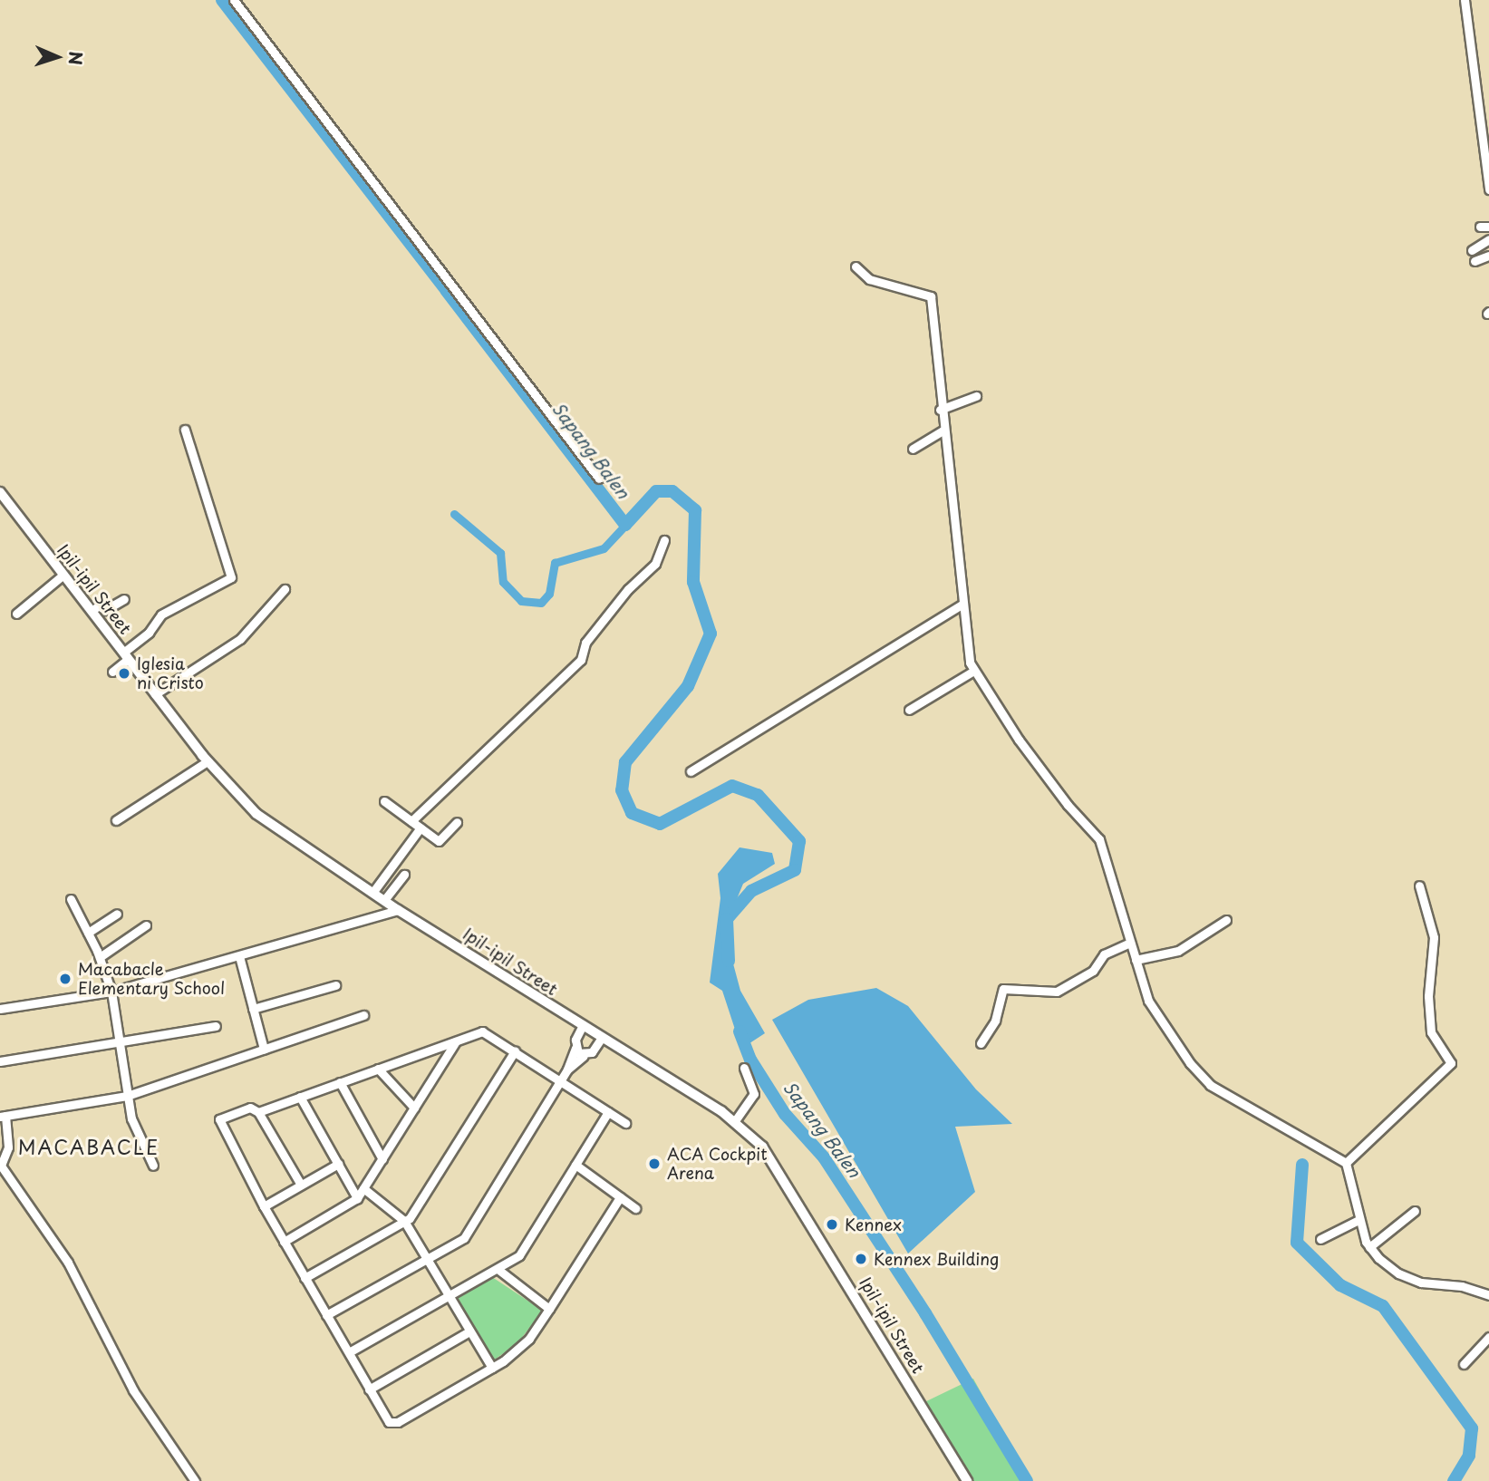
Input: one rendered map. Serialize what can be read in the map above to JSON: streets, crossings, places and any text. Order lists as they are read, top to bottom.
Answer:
{
  "streets": {
    "street": ["Ipil-ipil Street"]
  },
  "districts": ["MACABACLE"],
  "water": ["Sapang Balen"],
  "places": [
    "Iglesia ni Cristo",
    "Macabacle Elementary School",
    "ACA Cockpit Arena",
    "Kennex",
    "Kennex Building"
  ],
  "north": "right"
}
